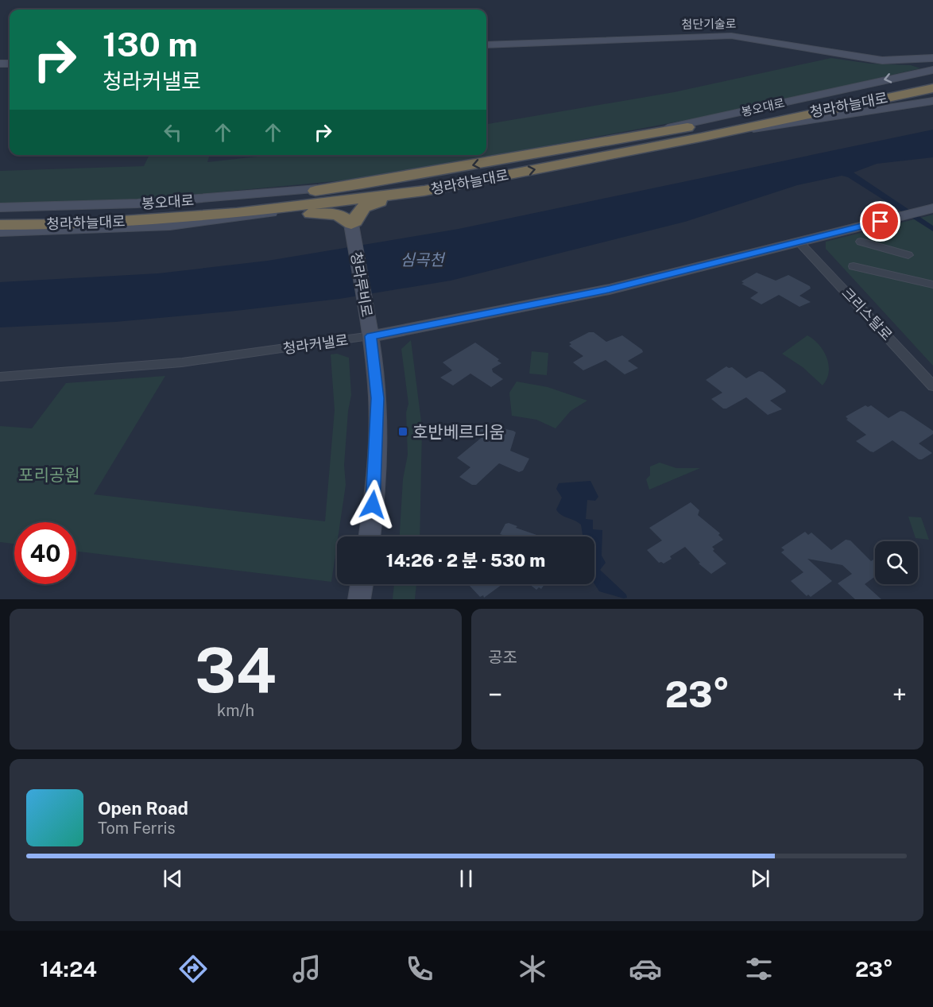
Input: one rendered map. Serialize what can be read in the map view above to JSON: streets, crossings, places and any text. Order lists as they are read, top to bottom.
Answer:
{
  "streets": {
    "highway": ["청라하늘대로"],
    "street": [
      "첨단기술로",
      "봉오대로",
      "청라루비로",
      "크리스탈로",
      "청라커낼로"
    ]
  },
  "crossings": [
    ["청라하늘대로", "봉오대로"],
    ["청라루비로", "청라커낼로"],
    ["크리스탈로", "청라커낼로"]
  ],
  "water": ["심곡천"],
  "parks": ["포리공원"],
  "places": {
    "transit": ["호반베르디움"]
  },
  "page": {
    "turn": ["130 m", "청라커낼로"],
    "limit": "40",
    "trip": "14:26 · 2 분 · 530 m",
    "tile": [
      ["34", "km/h"],
      "공조"
    ],
    "heat": ["−", "23°", "+"],
    "song": ["Open Road", "Tom Ferris"],
    "tabs": ["14:24", "23°"]
  }
}
